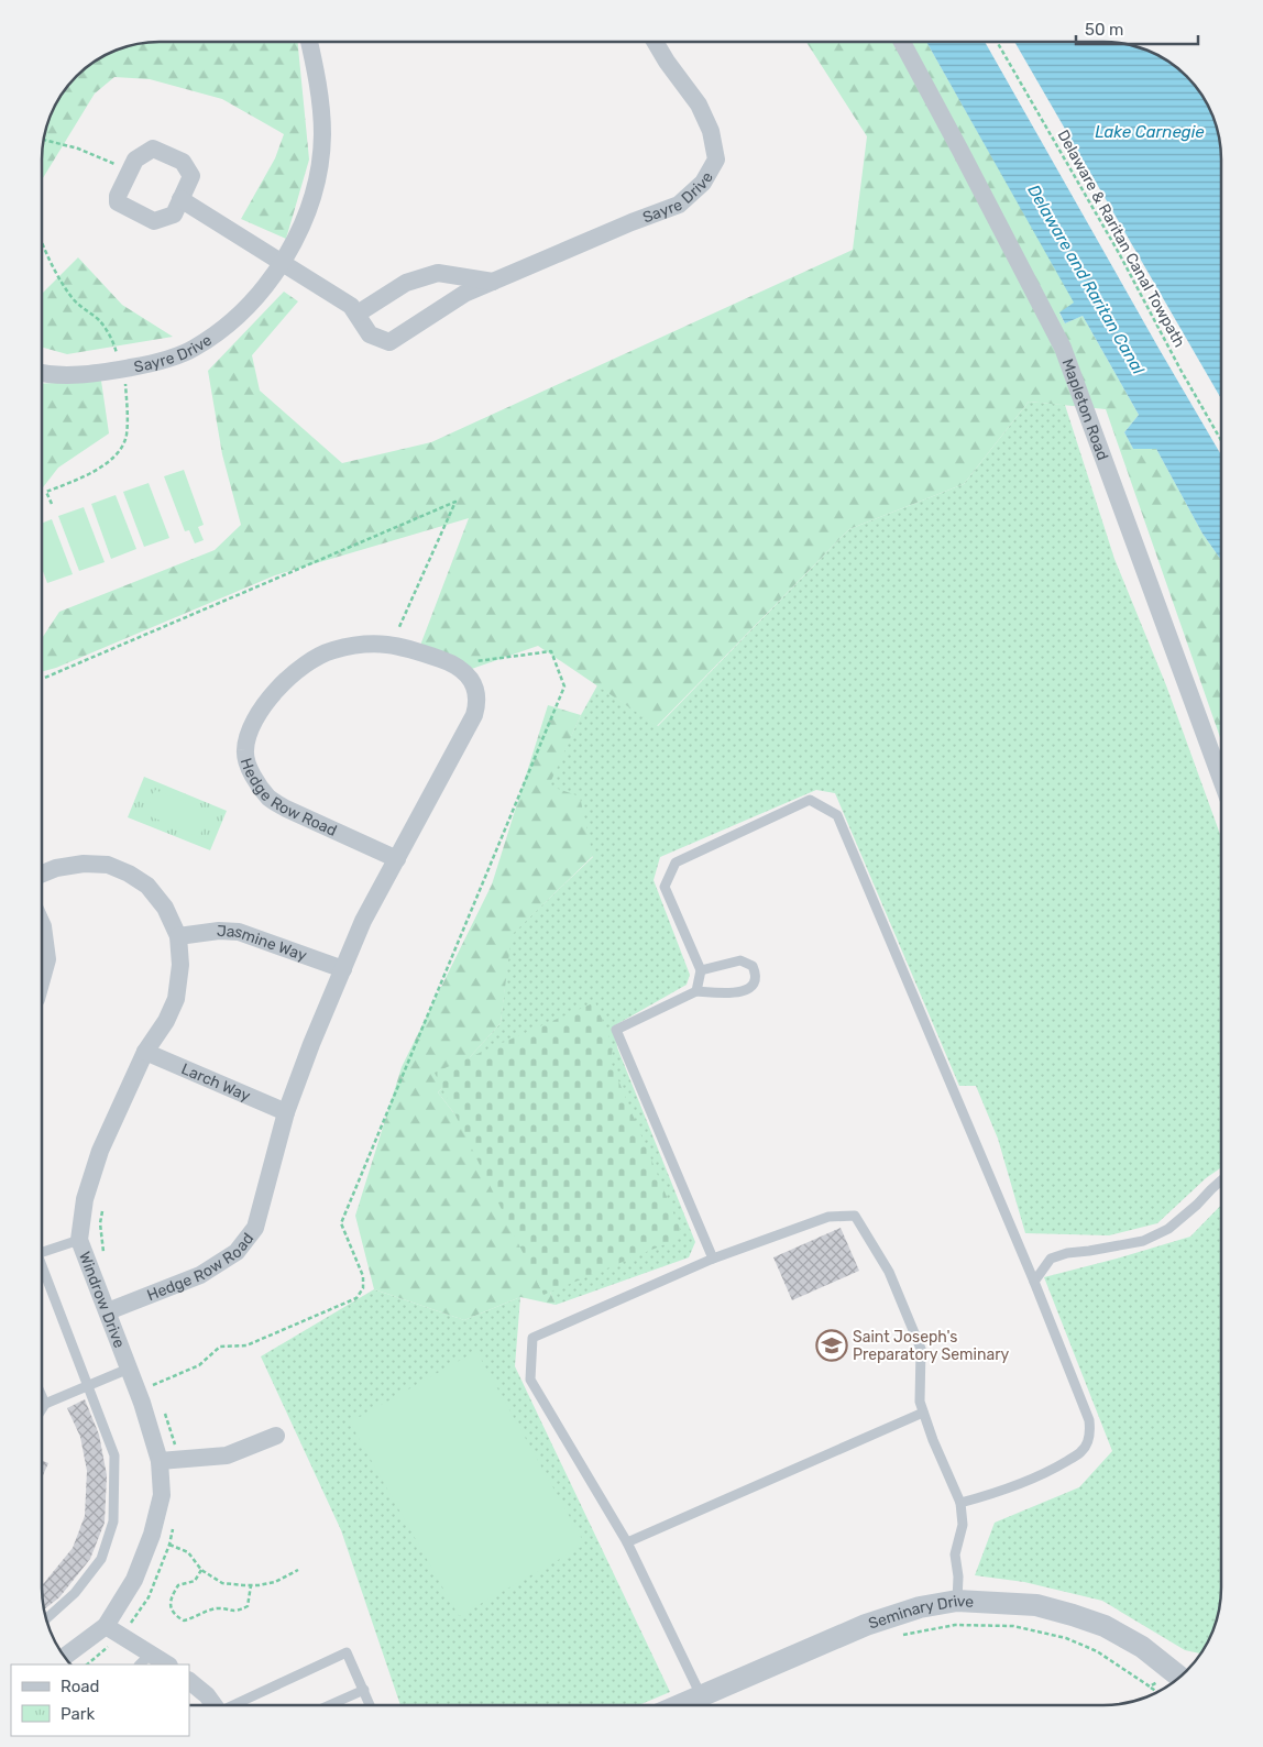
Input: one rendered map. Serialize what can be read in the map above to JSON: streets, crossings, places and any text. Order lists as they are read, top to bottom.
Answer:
{
  "streets": {
    "street": [
      "Sayre Drive",
      "Mapleton Road",
      "Hedge Row Road",
      "Jasmine Way",
      "Larch Way",
      "Windrow Drive",
      "Seminary Drive"
    ],
    "path": ["Delaware & Raritan Canal Towpath"]
  },
  "crossings": [
    ["Hedge Row Road", "Jasmine Way"],
    ["Hedge Row Road", "Larch Way"],
    ["Hedge Row Road", "Windrow Drive"],
    ["Jasmine Way", "Windrow Drive"],
    ["Larch Way", "Windrow Drive"]
  ],
  "water": ["Lake Carnegie", "Delaware and Raritan Canal"],
  "places": {
    "school or university": ["Saint Joseph's Preparatory Seminary"]
  },
  "legend": ["Road", "Park"],
  "scale_bar": "50 m"
}
